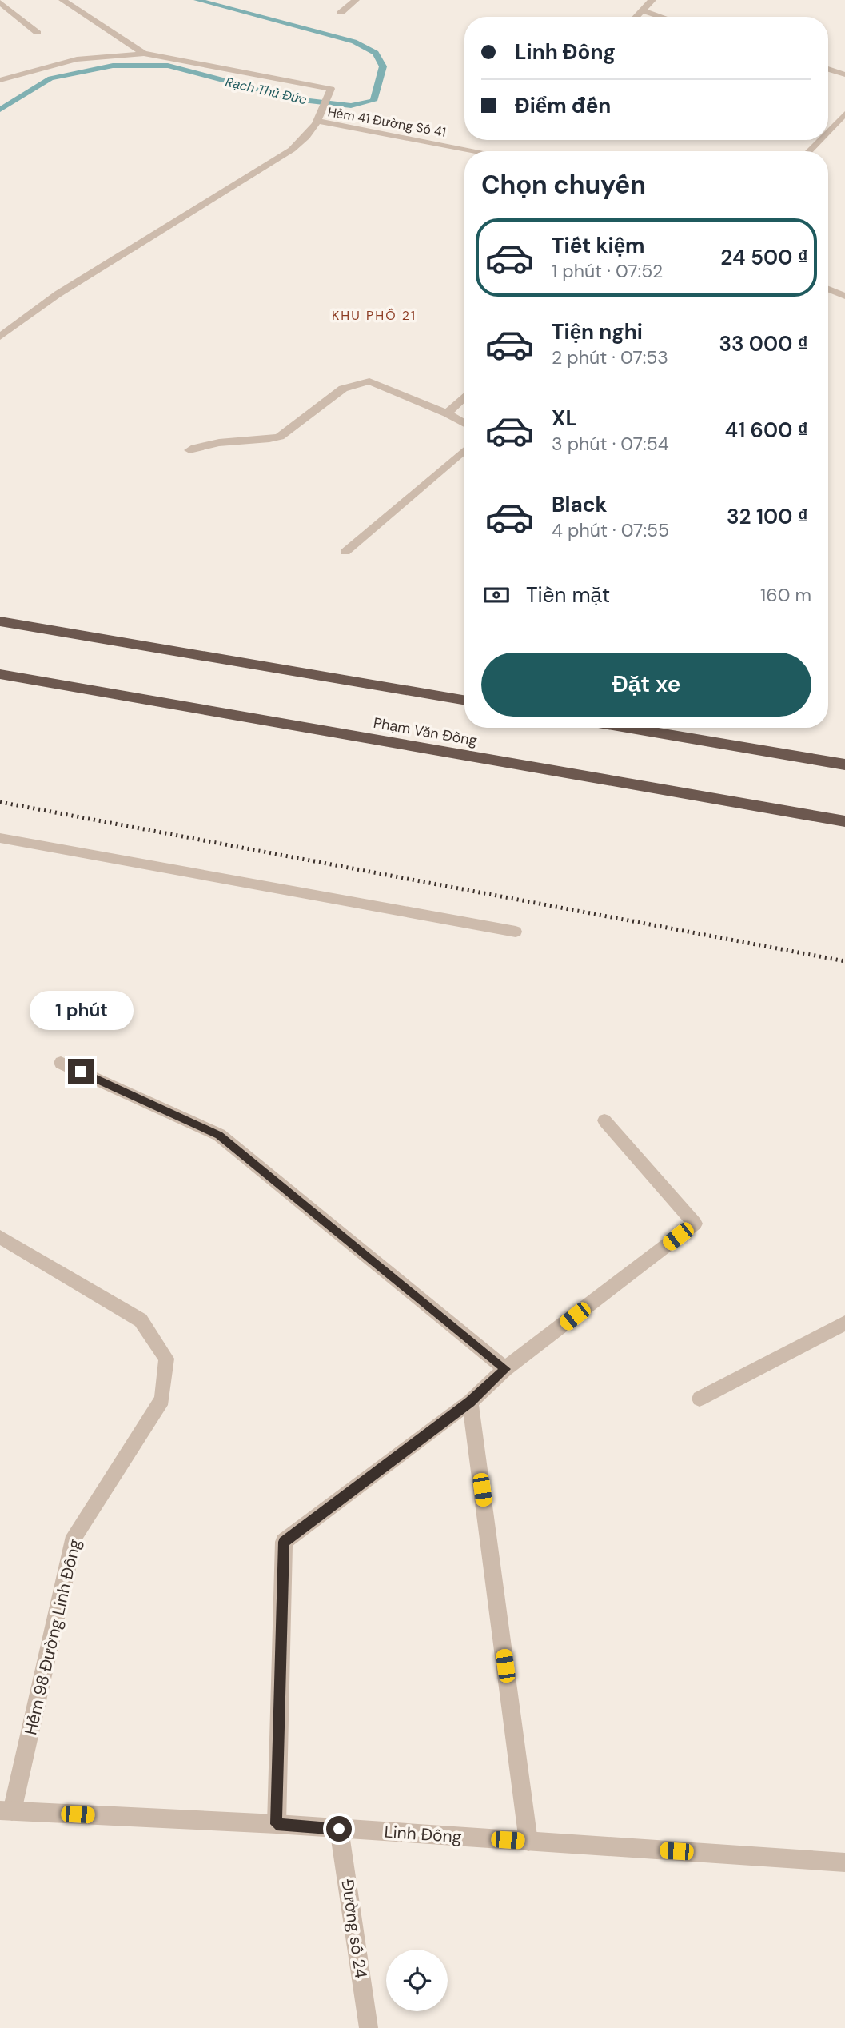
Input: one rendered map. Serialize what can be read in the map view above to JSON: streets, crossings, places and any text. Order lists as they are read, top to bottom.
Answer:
{
  "streets": {
    "highway": ["Phạm Văn Đồng"],
    "street": [
      "Hẻm 41 Đường Số 41",
      "Hẻm 98 Đường Linh Đông",
      "Linh Đông",
      "Đường số 24"
    ]
  },
  "crossings": [
    ["Hẻm 98 Đường Linh Đông", "Linh Đông"],
    ["Linh Đông", "Đường số 24"]
  ],
  "districts": ["KHU PHỐ 21"],
  "water": ["Rạch Thủ Đức"],
  "page": {
    "banner": ["Linh Đông", "Điểm đến"],
    "heading": "Chọn chuyến",
    "list": [
      {
        "name": "Tiết kiệm",
        "note": "1 phút · 07:52",
        "value": "24 500 ₫"
      },
      {
        "name": "Tiện nghi",
        "note": "2 phút · 07:53",
        "value": "33 000 ₫"
      },
      {
        "name": "XL",
        "note": "3 phút · 07:54",
        "value": "41 600 ₫"
      },
      {
        "name": "Black",
        "note": "4 phút · 07:55",
        "value": "32 100 ₫"
      }
    ],
    "pay": ["Tiền mặt", "160 m"],
    "buttons": "Đặt xe",
    "bubble": "1 phút"
  }
}
